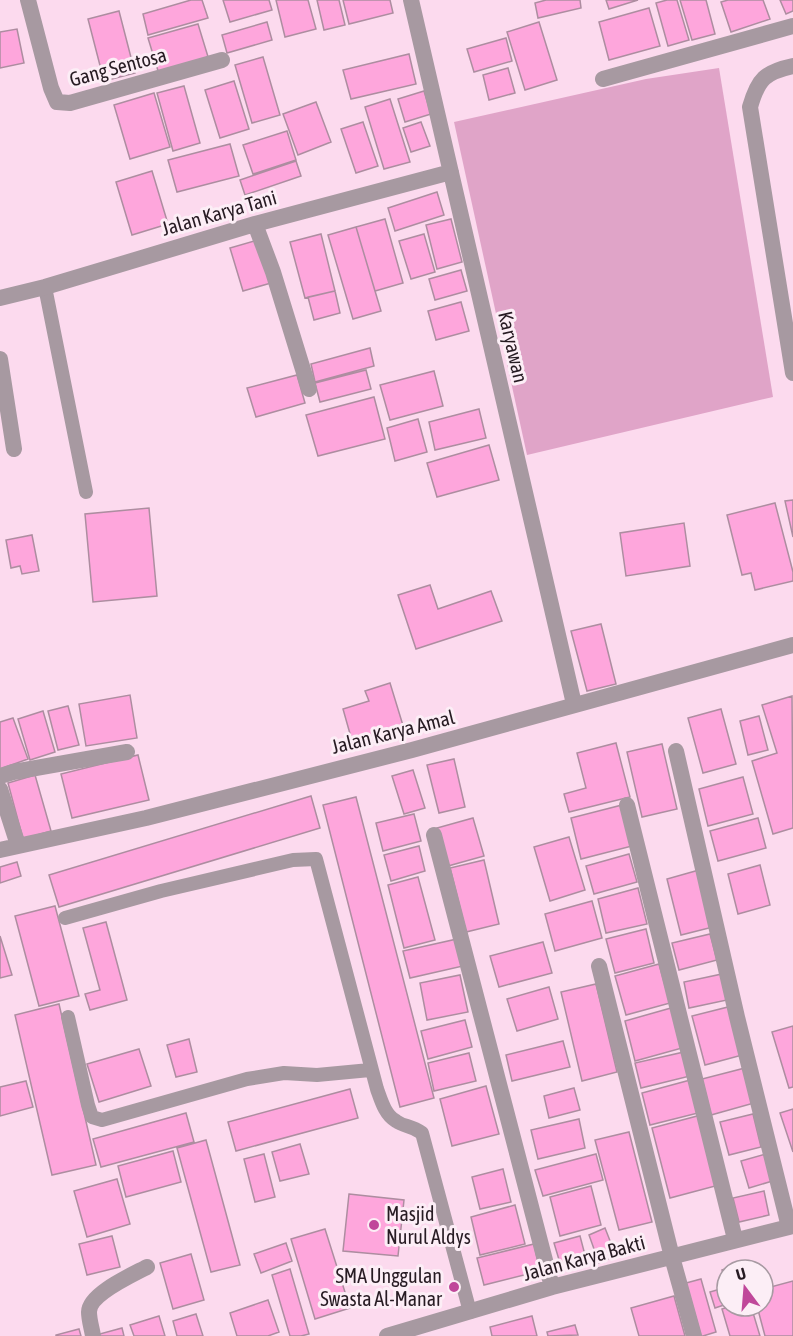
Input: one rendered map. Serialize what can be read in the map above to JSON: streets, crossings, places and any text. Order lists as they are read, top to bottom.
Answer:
{
  "streets": {
    "street": [
      "Gang Sentosa",
      "Jalan Karya Tani",
      "Karyawan",
      "Jalan Karya Amal",
      "Jalan Karya Bakti"
    ]
  },
  "crossings": [
    ["Jalan Karya Tani", "Karyawan"],
    ["Karyawan", "Jalan Karya Amal"]
  ],
  "places": ["Masjid Nurul Aldys", "SMA Unggulan Swasta Al-Manar"],
  "north": "top"
}
